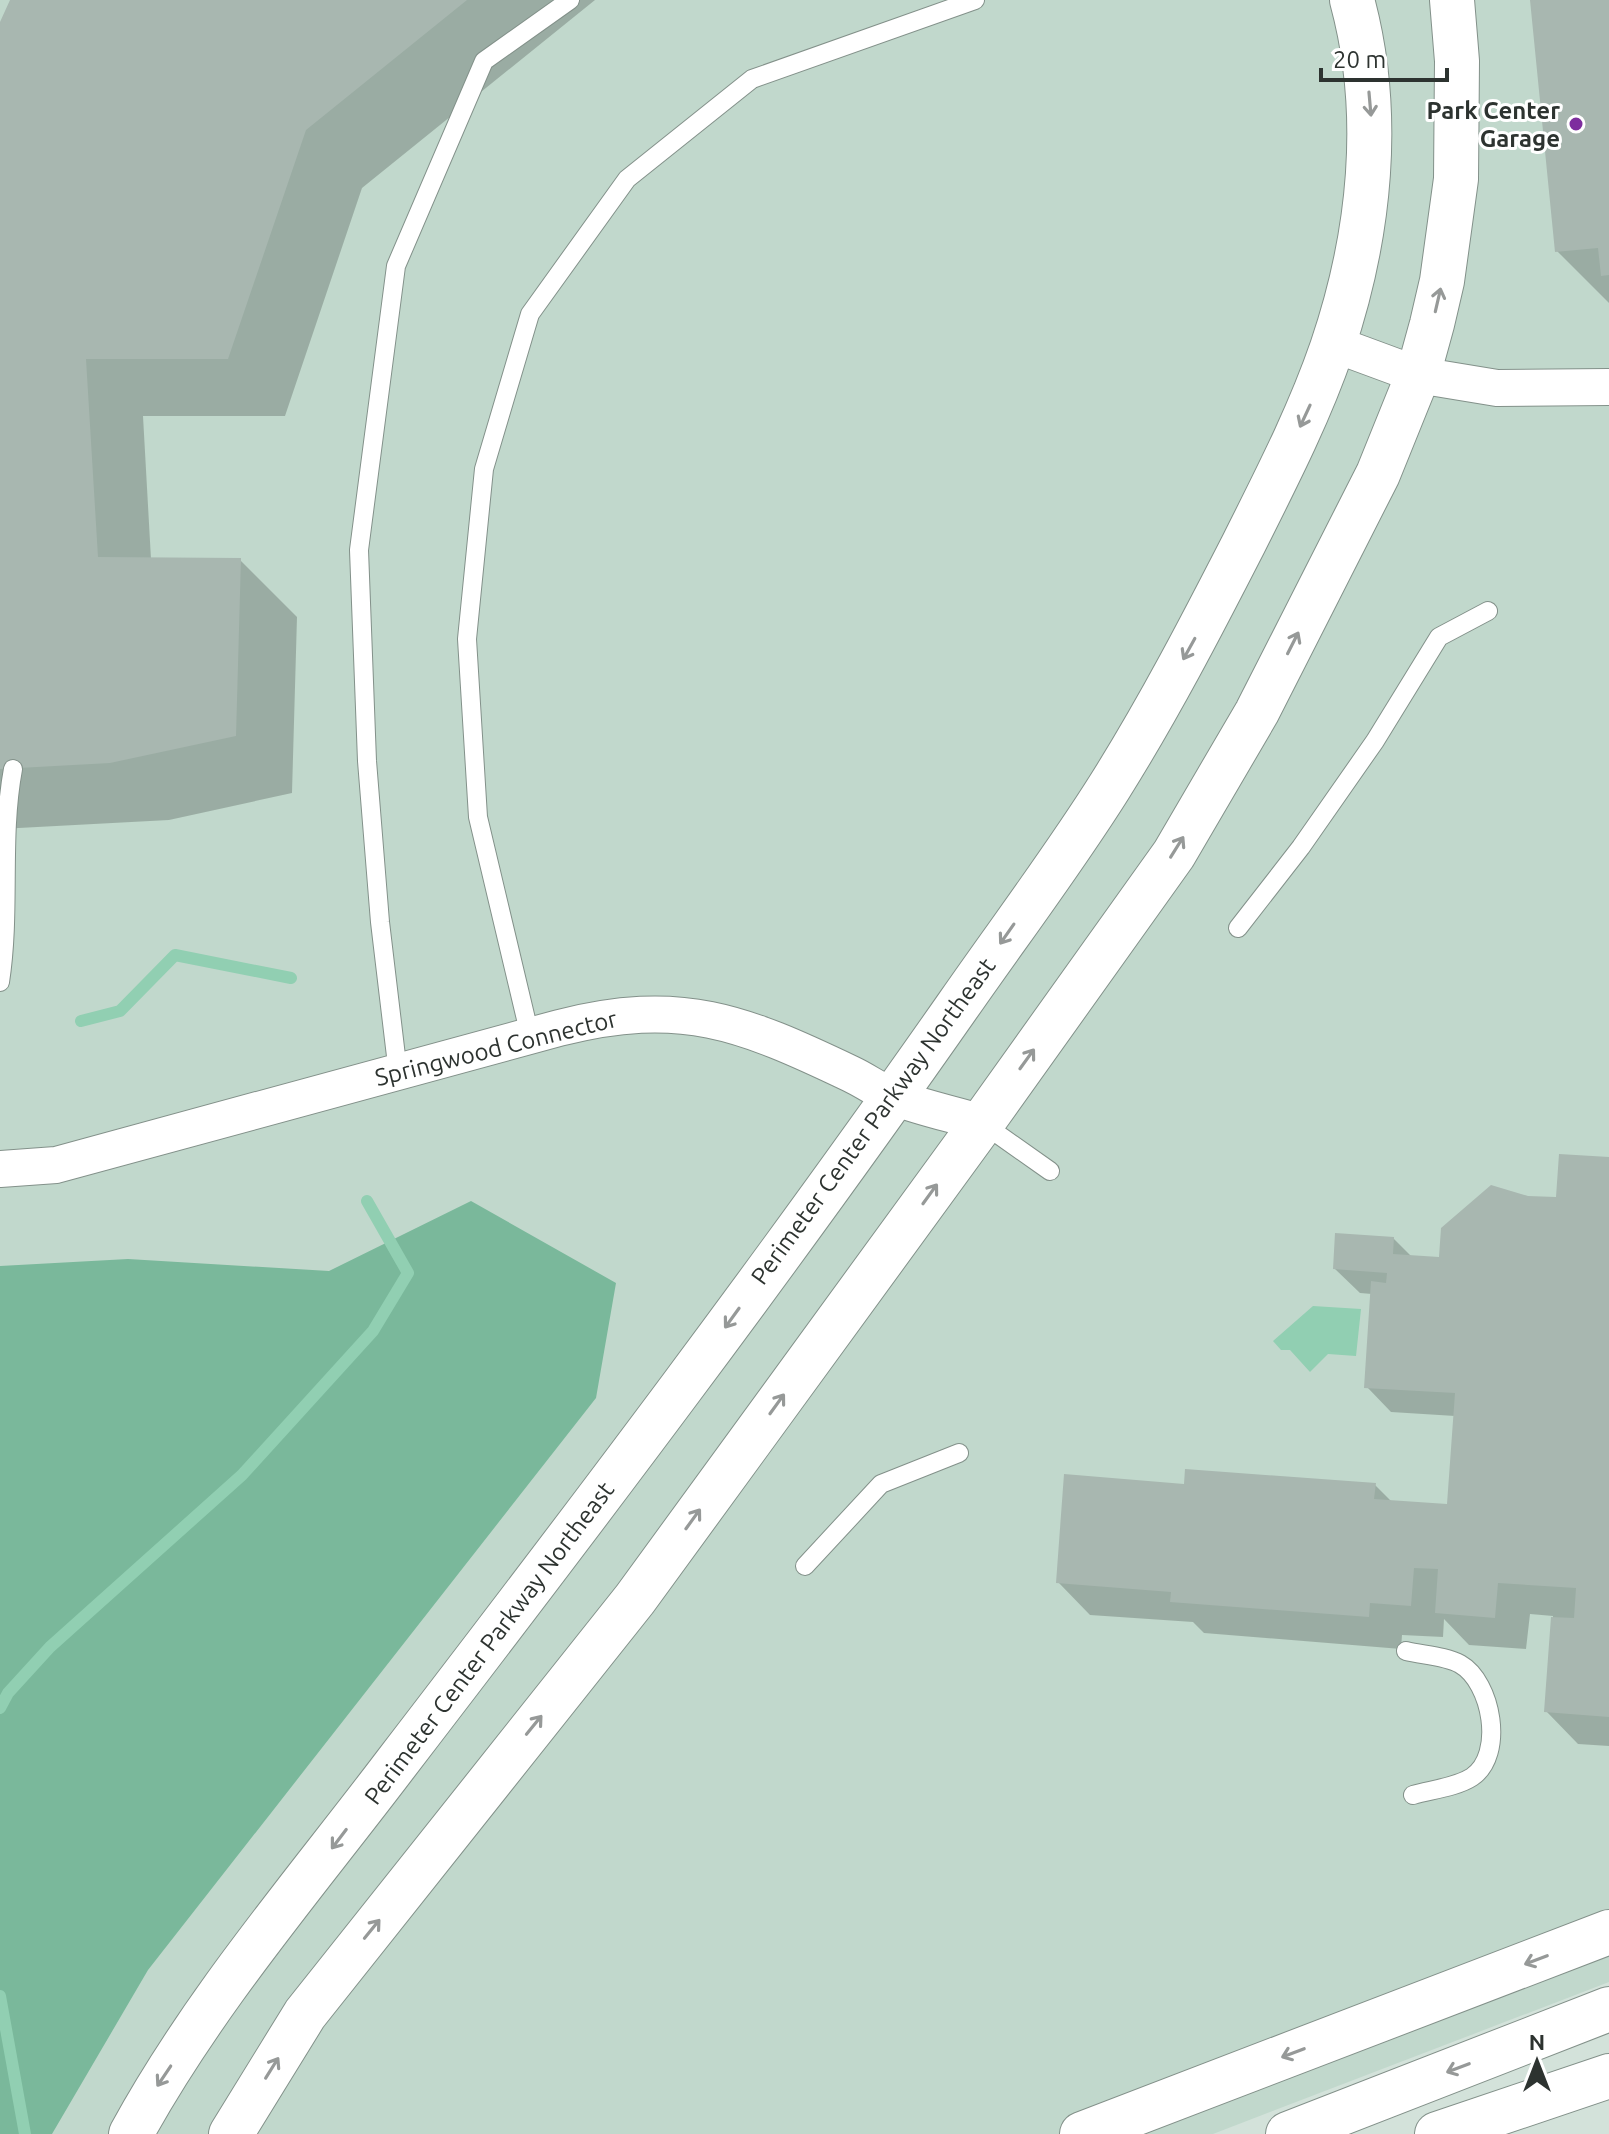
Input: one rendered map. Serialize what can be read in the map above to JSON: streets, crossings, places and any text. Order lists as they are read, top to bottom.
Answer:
{
  "streets": {
    "main road": ["Perimeter Center Parkway Northeast"],
    "street": ["Springwood Connector"]
  },
  "crossings": [
    ["Springwood Connector", "Perimeter Center Parkway Northeast"]
  ],
  "places": ["Park Center Garage"],
  "scale_bar": "20 m",
  "north": "top"
}
